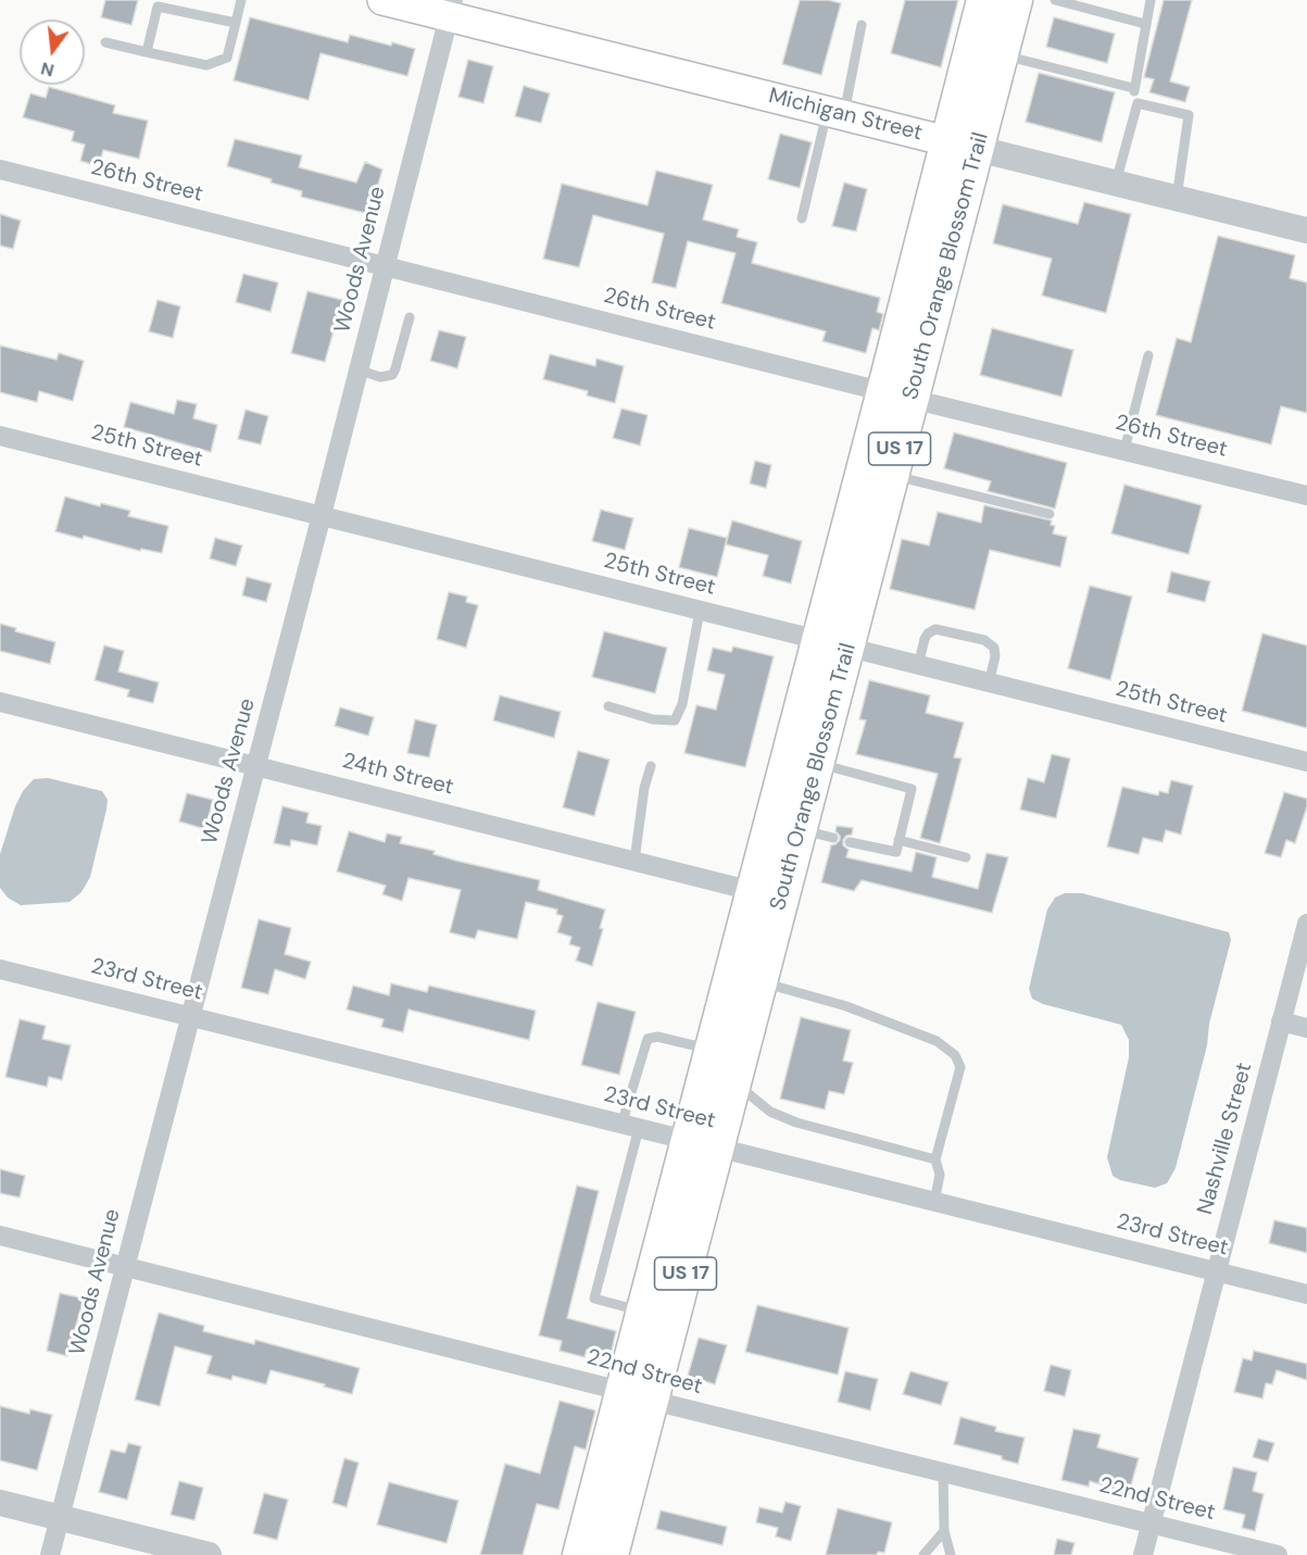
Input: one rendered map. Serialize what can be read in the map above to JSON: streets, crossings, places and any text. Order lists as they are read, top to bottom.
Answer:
{
  "streets": {
    "main road": ["Michigan Street", "South Orange Blossom Trail", "US 17"],
    "street": [
      "26th Street",
      "Woods Avenue",
      "25th Street",
      "24th Street",
      "23rd Street",
      "Nashville Street",
      "22nd Street"
    ]
  },
  "crossings": [
    ["Michigan Street", "Woods Avenue"],
    ["Michigan Street", "South Orange Blossom Trail"],
    ["26th Street", "Woods Avenue"],
    ["26th Street", "South Orange Blossom Trail"],
    ["Woods Avenue", "25th Street"],
    ["Woods Avenue", "24th Street"],
    ["Woods Avenue", "23rd Street"],
    ["Woods Avenue", "22nd Street"],
    ["South Orange Blossom Trail", "25th Street"],
    ["South Orange Blossom Trail", "24th Street"],
    ["South Orange Blossom Trail", "23rd Street"],
    ["South Orange Blossom Trail", "22nd Street"],
    ["23rd Street", "Nashville Street"],
    ["Nashville Street", "22nd Street"]
  ],
  "north": "bottom"
}
